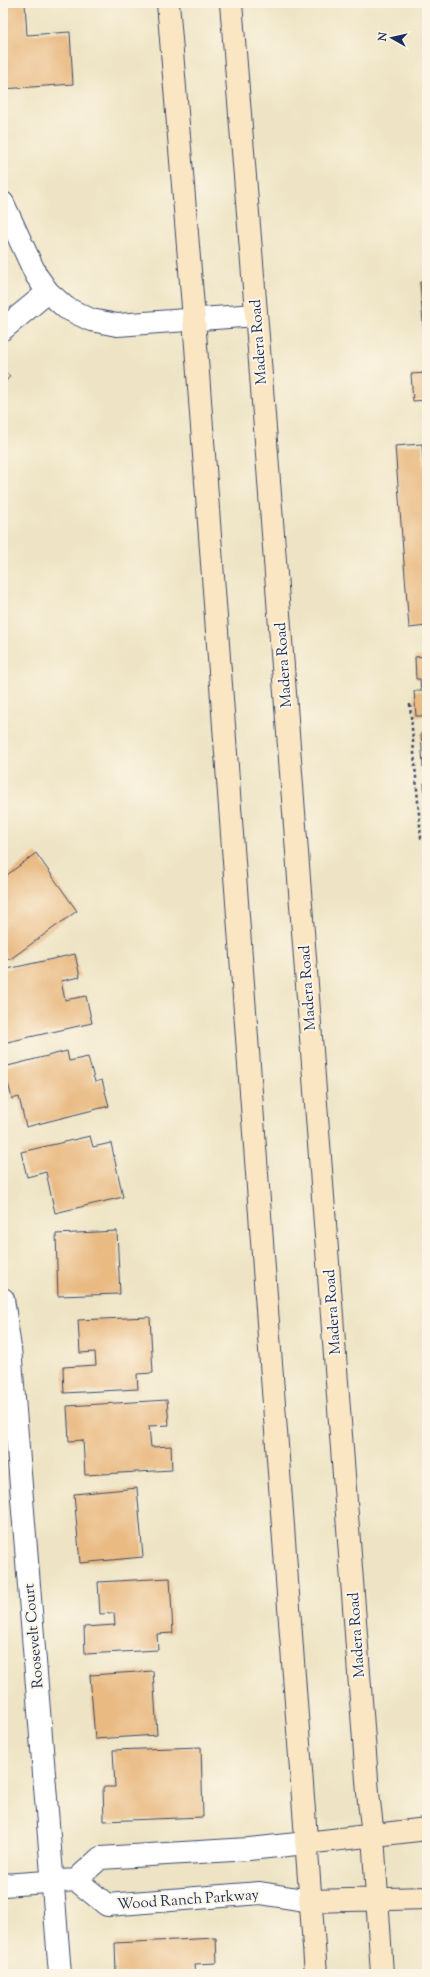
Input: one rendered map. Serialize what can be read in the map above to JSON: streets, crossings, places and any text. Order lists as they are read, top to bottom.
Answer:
{
  "streets": {
    "main road": ["Madera Road", "Wood Ranch Parkway"],
    "street": ["Roosevelt Court"]
  },
  "crossings": [
    ["Madera Road", "Wood Ranch Parkway"]
  ],
  "north": "left"
}
